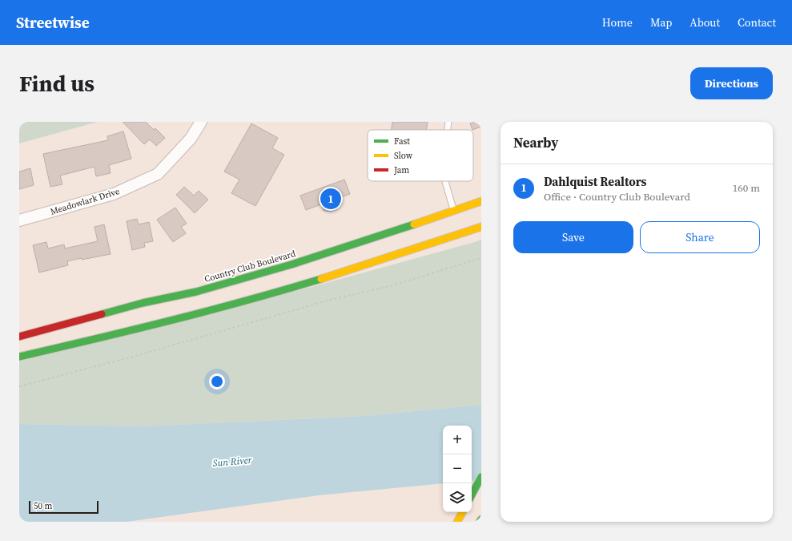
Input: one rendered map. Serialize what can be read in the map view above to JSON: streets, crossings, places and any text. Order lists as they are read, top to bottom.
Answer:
{
  "streets": {
    "main road": ["Country Club Boulevard"],
    "street": ["Meadowlark Drive"]
  },
  "water": ["Sun River"],
  "legend": ["Fast", "Slow", "Jam"],
  "scale_bar": "50 m",
  "page": {
    "header": "Streetwise",
    "nav": [
      "Home",
      "Map",
      "About",
      "Contact"
    ],
    "buttons": [
      "Directions",
      ["Save", "Share"]
    ],
    "title": "Find us",
    "heading": "Nearby",
    "list": [
      {
        "mark": "1",
        "name": "Dahlquist Realtors",
        "note": "Office · Country Club Boulevard",
        "value": "160 m"
      }
    ],
    "pins": "1",
    "map_buttons": ["+", "−"],
    "scale": "50 m"
  }
}
